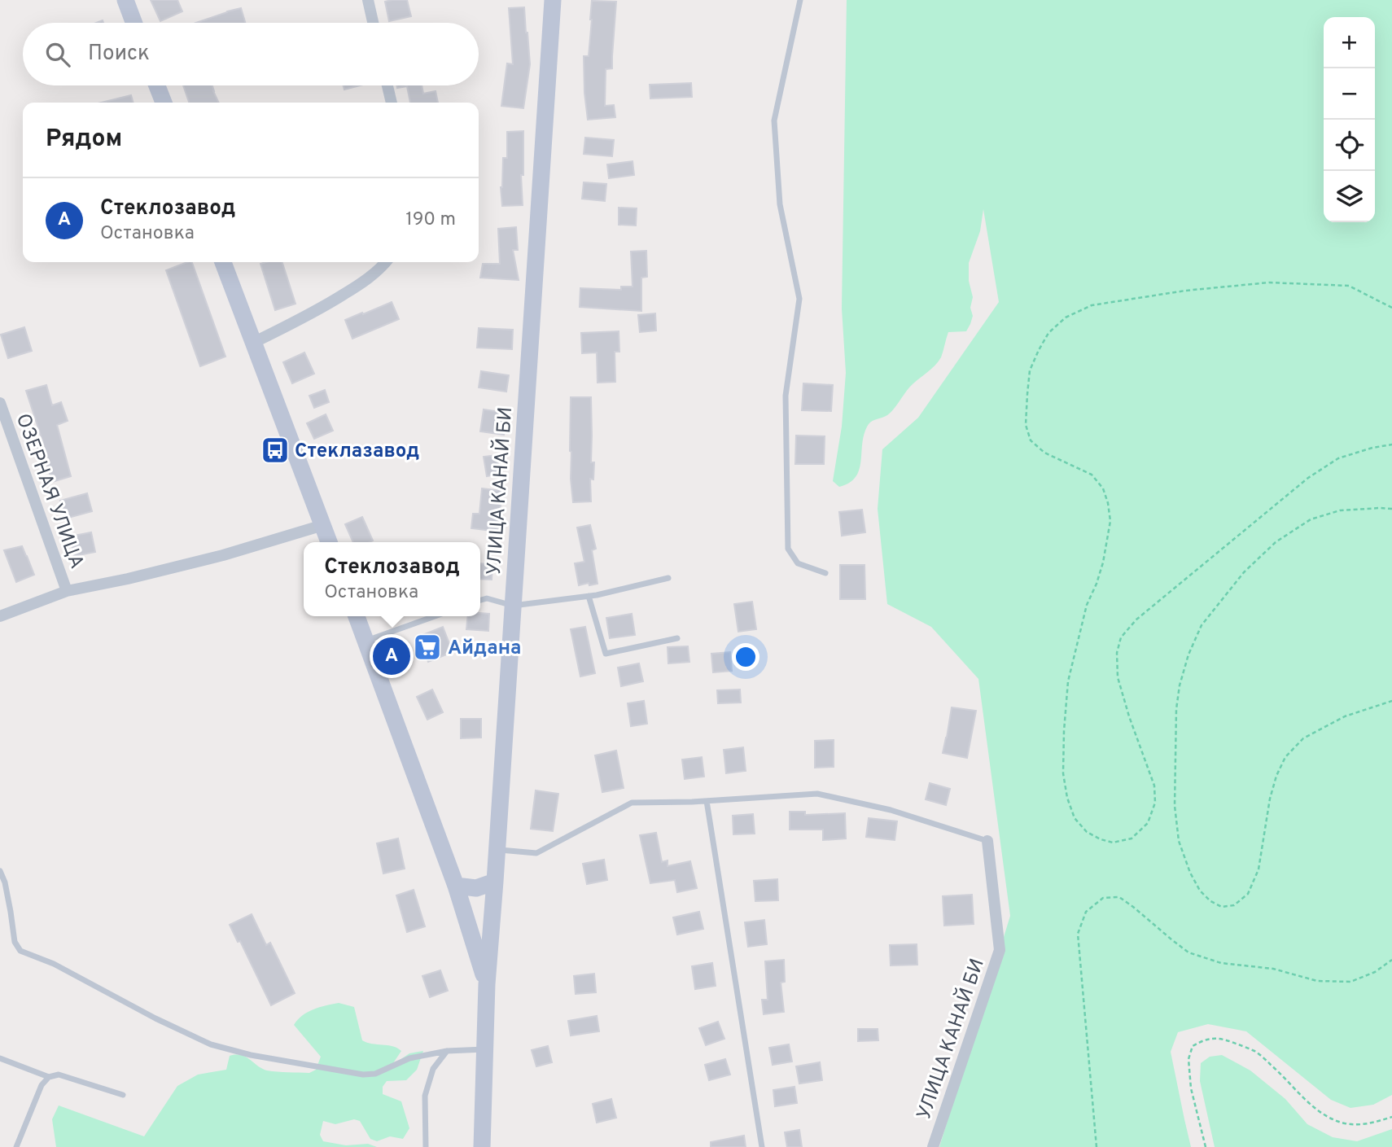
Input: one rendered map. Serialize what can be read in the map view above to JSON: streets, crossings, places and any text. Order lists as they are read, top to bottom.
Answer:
{
  "streets": {
    "main road": ["УЛИЦА КАНАЙ БИ"],
    "street": ["ОЗЕРНАЯ УЛИЦА"]
  },
  "places": {
    "bus stop": ["Стеклазавод"],
    "supermarket": ["Айдана"]
  },
  "page": {
    "map_buttons": ["+", "−"],
    "search": "Поиск",
    "heading": "Рядом",
    "list": [
      {
        "mark": "A",
        "name": "Стеклозавод",
        "note": "Остановка",
        "value": "190 m"
      }
    ],
    "popup": ["Стеклозавод", "Остановка"],
    "pins": "A"
  }
}
